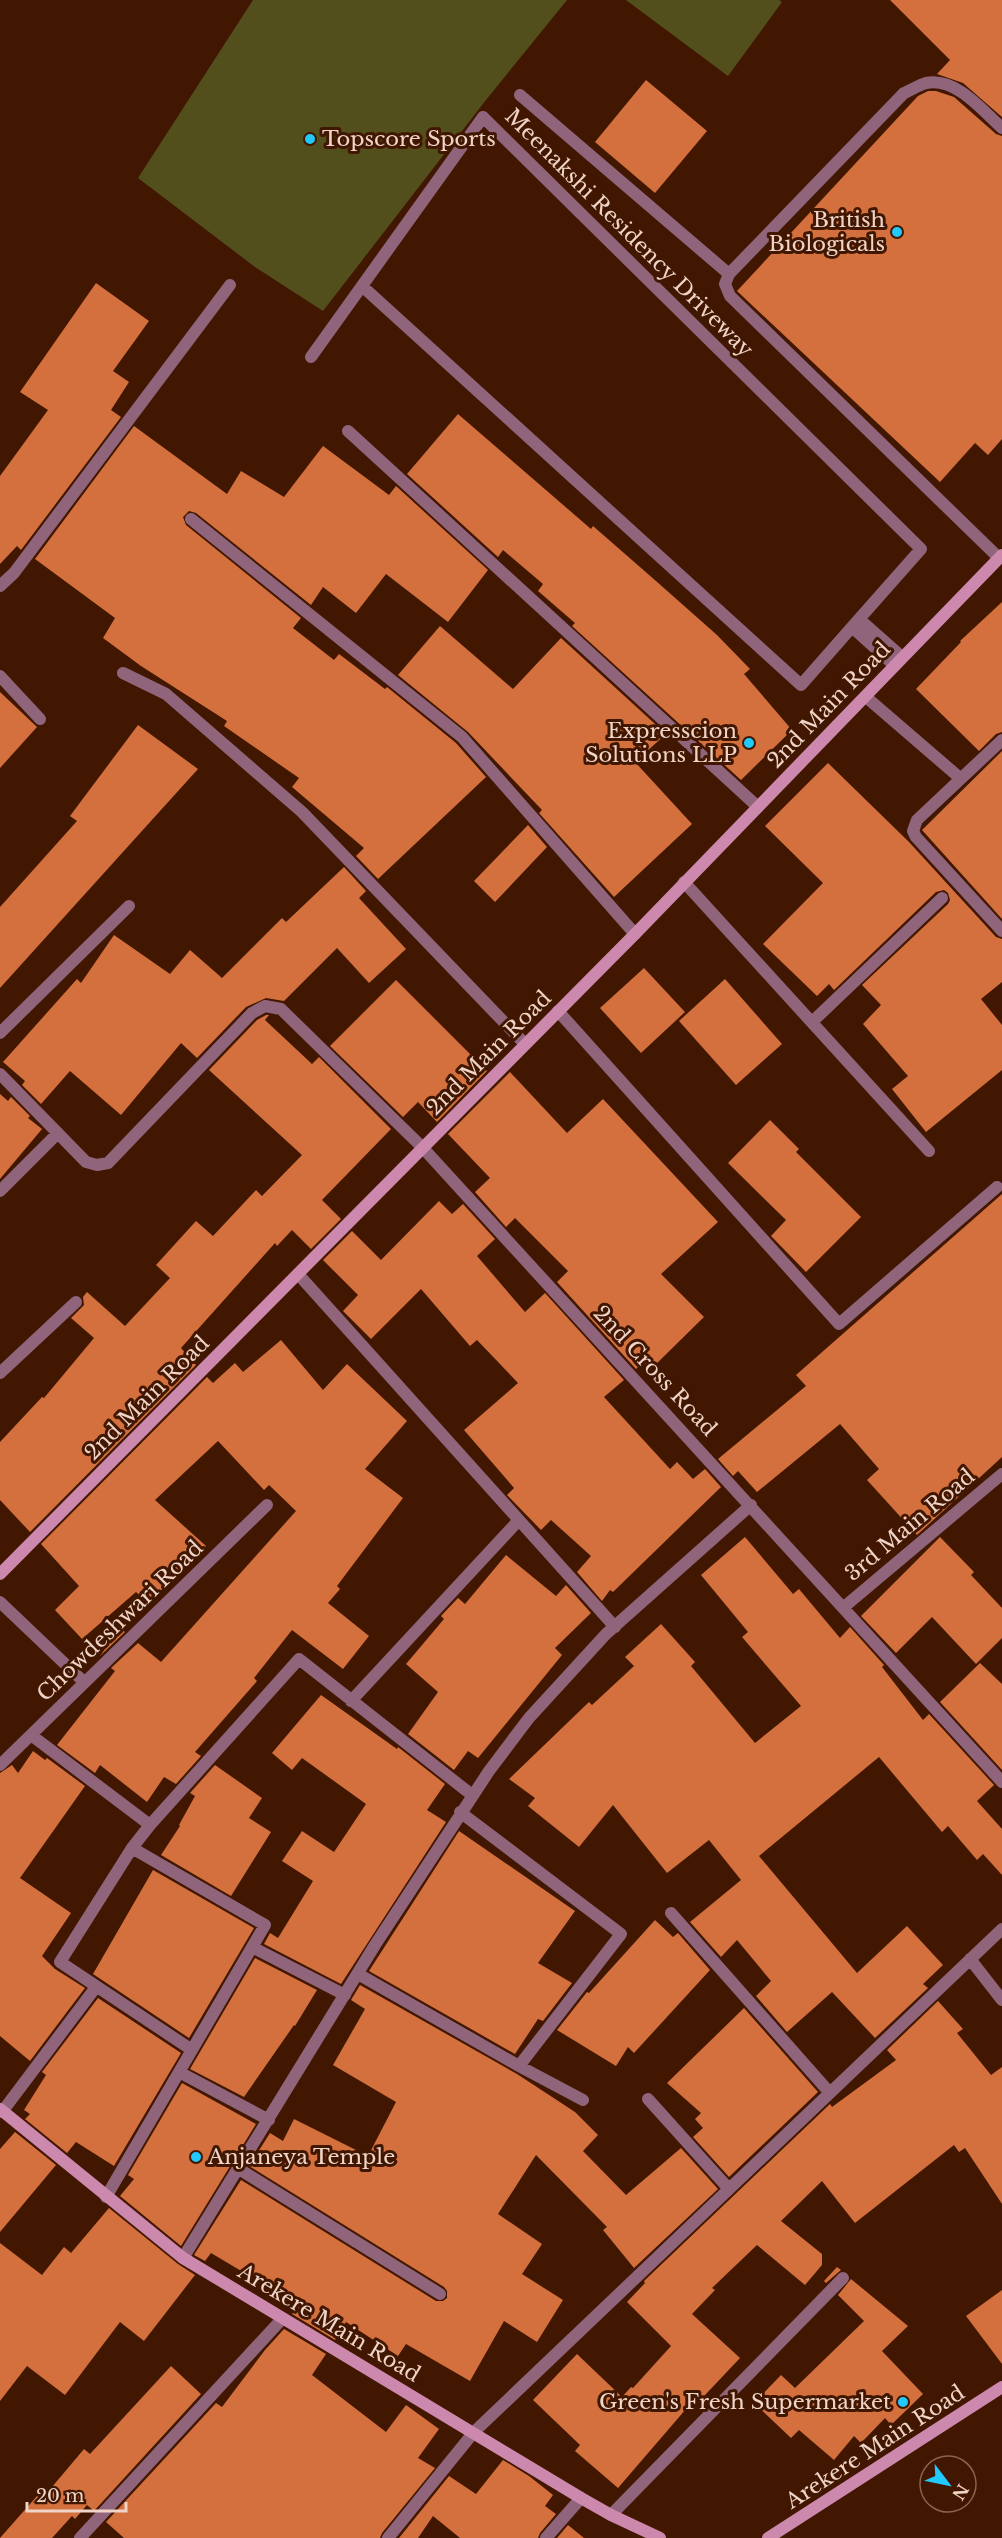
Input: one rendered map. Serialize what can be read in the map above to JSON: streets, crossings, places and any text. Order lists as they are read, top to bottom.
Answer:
{
  "streets": {
    "street": [
      "Meenakshi Residency Driveway",
      "2nd Main Road",
      "2nd Cross Road",
      "3rd Main Road",
      "Chowdeshwari Road",
      "Arekere Main Road"
    ]
  },
  "crossings": [
    ["2nd Main Road", "2nd Cross Road"],
    ["2nd Cross Road", "3rd Main Road"]
  ],
  "places": [
    "Topscore Sports",
    "British Biologicals",
    "Expresscion Solutions LLP",
    "Anjaneya Temple",
    "Green's Fresh Supermarket"
  ],
  "scale_bar": "20 m",
  "north": "bottom right"
}
